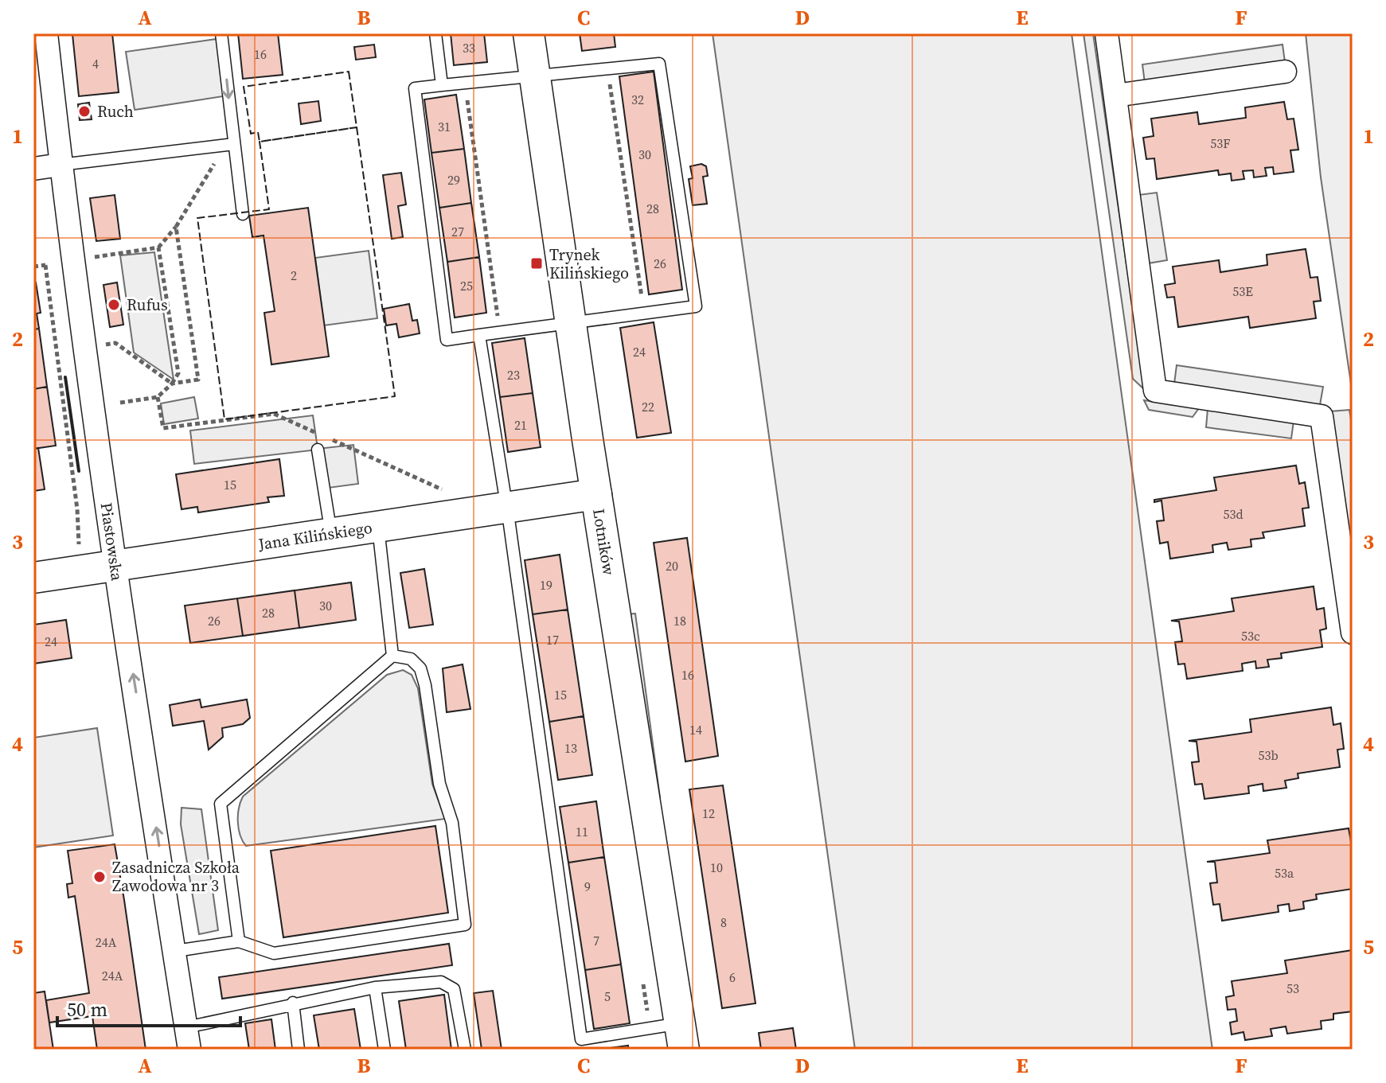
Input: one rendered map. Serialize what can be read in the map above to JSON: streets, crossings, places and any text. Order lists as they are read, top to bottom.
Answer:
{
  "streets": {
    "street": ["Jana Kilińskiego", "Piastowska", "Lotników"]
  },
  "crossings": [
    ["Jana Kilińskiego", "Piastowska"],
    ["Jana Kilińskiego", "Lotników"]
  ],
  "one_way": ["Piastowska"],
  "places": {
    "other": ["Ruch", "Rufus", "Zasadnicza Szkoła Zawodowa nr 3"],
    "transit": ["Trynek Kilińskiego"]
  },
  "house_numbers": [
    "33",
    "16",
    "4",
    "32",
    "31",
    "53F",
    "30",
    "29",
    "28",
    "27",
    "26",
    "2",
    "25",
    "53E",
    "24",
    "23",
    "22",
    "21",
    "15",
    "53d",
    "20",
    "19",
    "30",
    "28",
    "26",
    "18",
    "53c",
    "17",
    "24",
    "16",
    "15",
    "14",
    "13",
    "53b",
    "12",
    "11",
    "10",
    "53a",
    "9",
    "8",
    "7",
    "24A",
    "24A",
    "6",
    "53",
    "5"
  ],
  "scale_bar": "50 m",
  "grid": {
    "columns": [
      "A",
      "B",
      "C",
      "D",
      "E",
      "F"
    ],
    "rows": [
      "1",
      "2",
      "3",
      "4",
      "5"
    ]
  }
}
